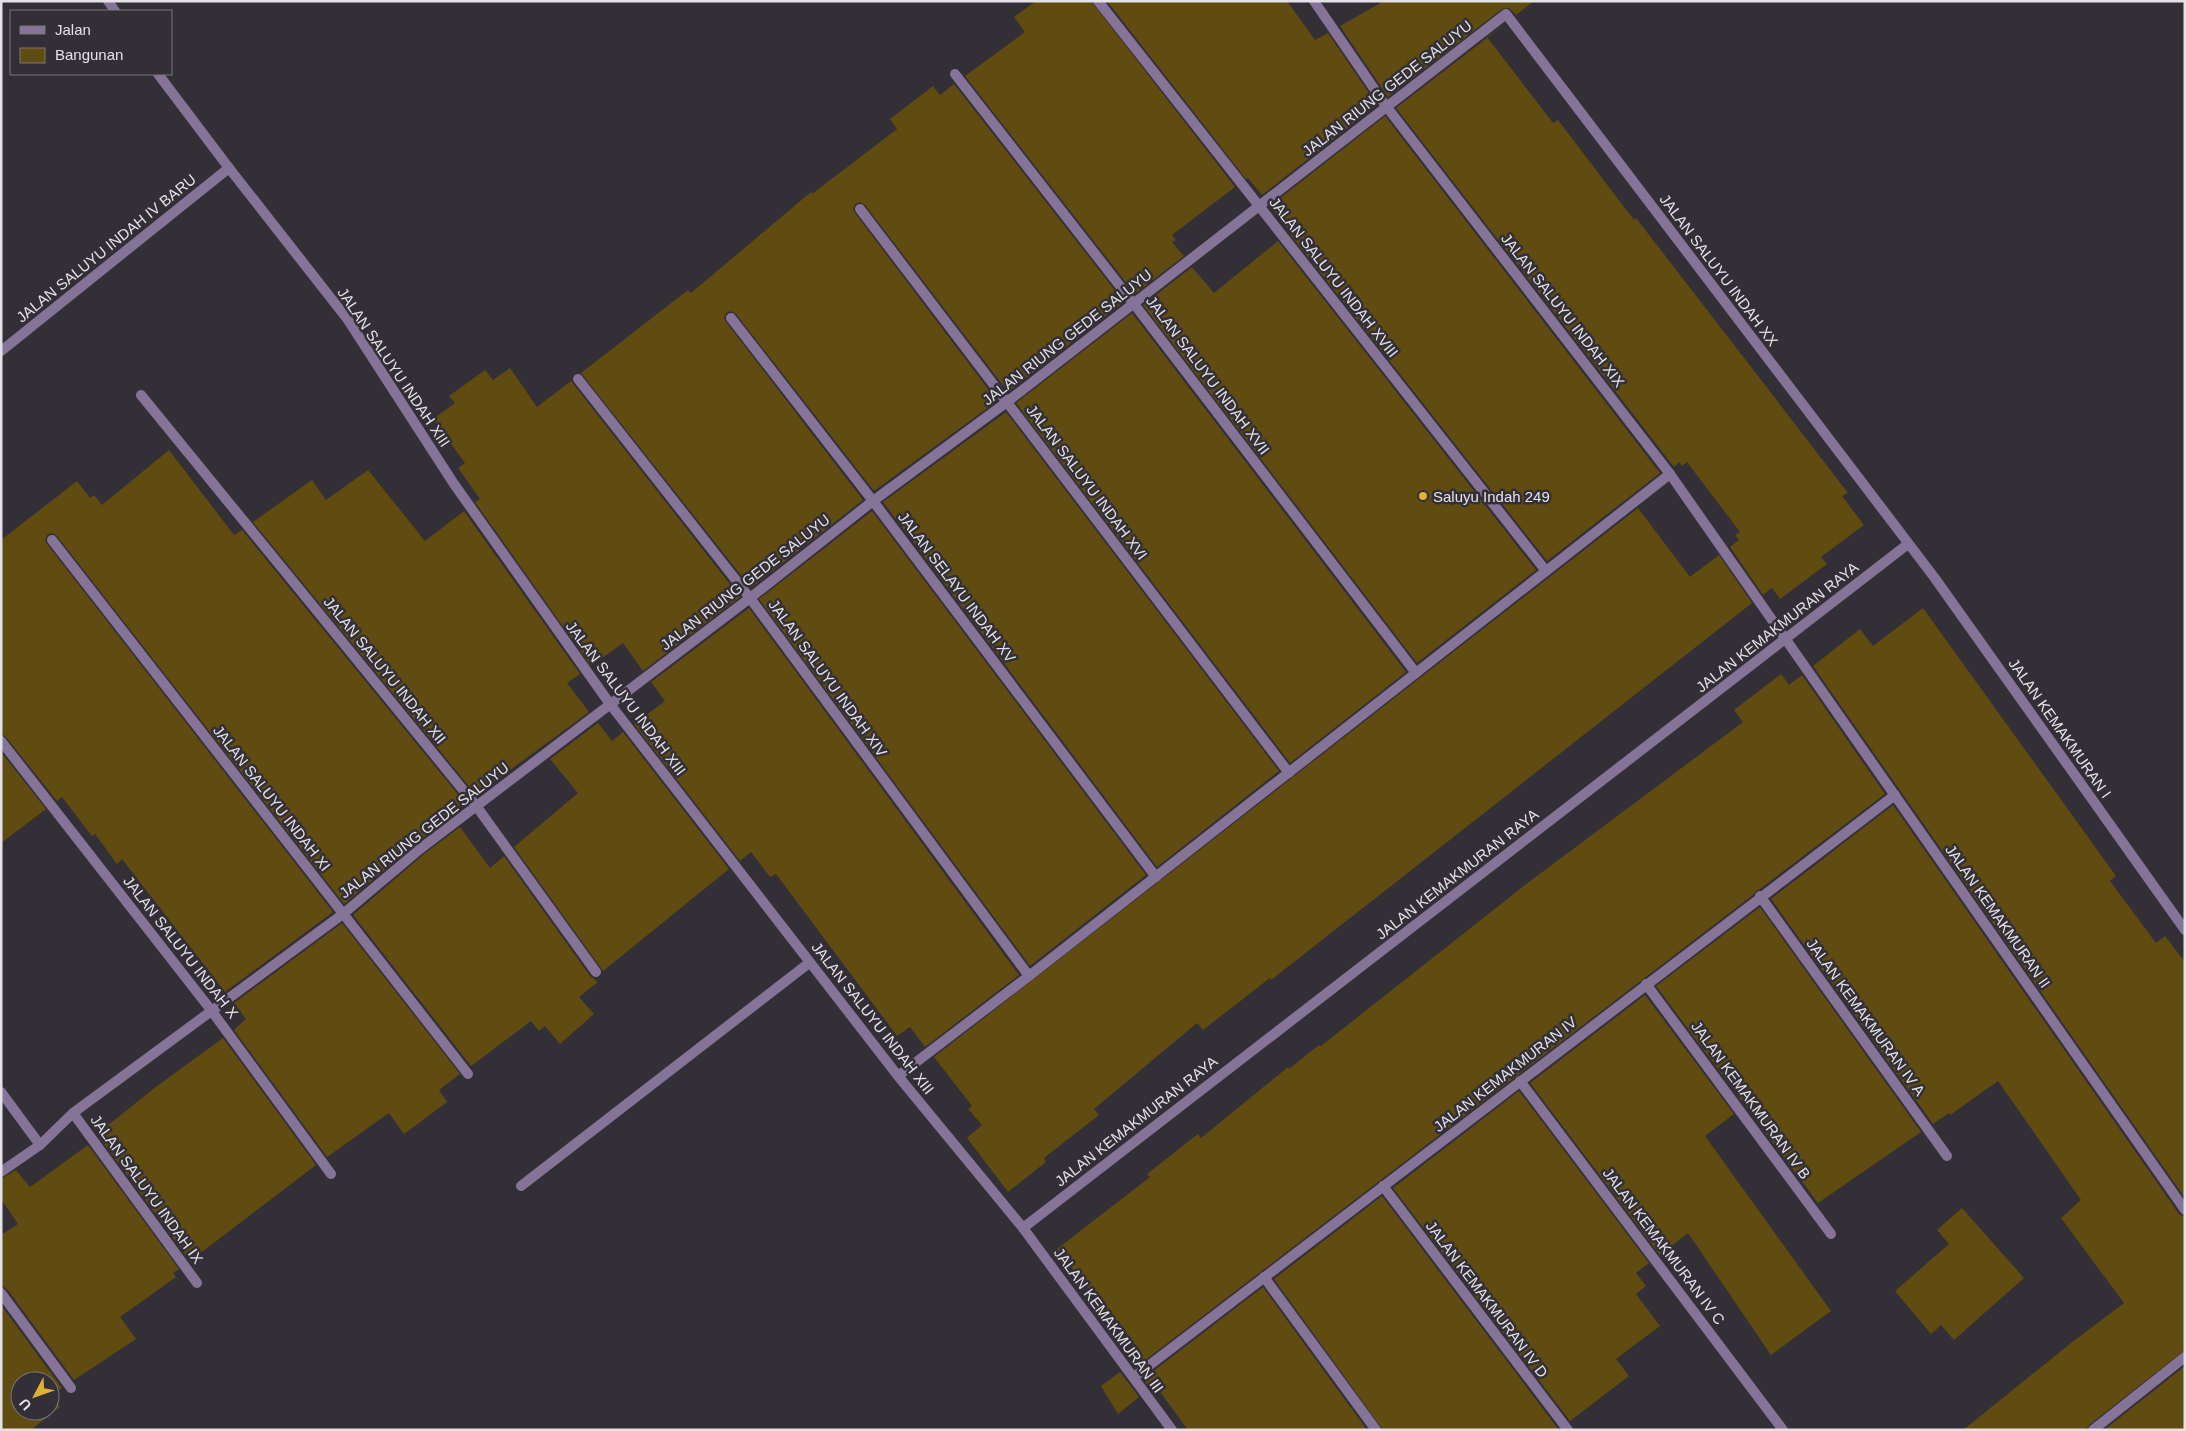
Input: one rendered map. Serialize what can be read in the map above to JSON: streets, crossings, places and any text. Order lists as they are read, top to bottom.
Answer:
{
  "streets": {
    "street": [
      "JALAN RIUNG GEDE SALUYU",
      "JALAN SALUYU INDAH IV BARU",
      "JALAN SALUYU INDAH XX",
      "JALAN SALUYU INDAH XVIII",
      "JALAN SALUYU INDAH XIX",
      "JALAN SALUYU INDAH XIII",
      "JALAN SALUYU INDAH XVII",
      "JALAN SALUYU INDAH XVI",
      "JALAN SELAYU INDAH XV",
      "JALAN KEMAKMURAN RAYA",
      "JALAN SALUYU INDAH XII",
      "JALAN SALUYU INDAH XIV",
      "JALAN KEMAKMURAN I",
      "JALAN SALUYU INDAH XI",
      "JALAN KEMAKMURAN II",
      "JALAN SALUYU INDAH X",
      "JALAN KEMAKMURAN IV A",
      "JALAN KEMAKMURAN IV",
      "JALAN KEMAKMURAN IV B",
      "JALAN SALUYU INDAH IX",
      "JALAN KEMAKMURAN IV C",
      "JALAN KEMAKMURAN IV D",
      "JALAN KEMAKMURAN III"
    ]
  },
  "crossings": [
    ["JALAN RIUNG GEDE SALUYU", "JALAN SALUYU INDAH XX"],
    ["JALAN RIUNG GEDE SALUYU", "JALAN SALUYU INDAH XVIII"],
    ["JALAN RIUNG GEDE SALUYU", "JALAN SALUYU INDAH XIX"],
    ["JALAN RIUNG GEDE SALUYU", "JALAN SALUYU INDAH XIII"],
    ["JALAN RIUNG GEDE SALUYU", "JALAN SALUYU INDAH XVII"],
    ["JALAN RIUNG GEDE SALUYU", "JALAN SALUYU INDAH XVI"],
    ["JALAN RIUNG GEDE SALUYU", "JALAN SELAYU INDAH XV"],
    ["JALAN RIUNG GEDE SALUYU", "JALAN SALUYU INDAH XII"],
    ["JALAN RIUNG GEDE SALUYU", "JALAN SALUYU INDAH XIV"],
    ["JALAN RIUNG GEDE SALUYU", "JALAN SALUYU INDAH XI"],
    ["JALAN RIUNG GEDE SALUYU", "JALAN SALUYU INDAH X"],
    ["JALAN RIUNG GEDE SALUYU", "JALAN SALUYU INDAH IX"],
    ["JALAN SALUYU INDAH IV BARU", "JALAN SALUYU INDAH XIII"],
    ["JALAN SALUYU INDAH XX", "JALAN KEMAKMURAN RAYA"],
    ["JALAN SALUYU INDAH XX", "JALAN KEMAKMURAN I"],
    ["JALAN SALUYU INDAH XIX", "JALAN KEMAKMURAN RAYA"],
    ["JALAN SALUYU INDAH XIX", "JALAN KEMAKMURAN II"],
    ["JALAN SALUYU INDAH XIII", "JALAN KEMAKMURAN RAYA"],
    ["JALAN SALUYU INDAH XIII", "JALAN KEMAKMURAN III"],
    ["JALAN KEMAKMURAN RAYA", "JALAN KEMAKMURAN I"],
    ["JALAN KEMAKMURAN RAYA", "JALAN KEMAKMURAN II"],
    ["JALAN KEMAKMURAN RAYA", "JALAN KEMAKMURAN III"],
    ["JALAN KEMAKMURAN II", "JALAN KEMAKMURAN IV"],
    ["JALAN KEMAKMURAN IV A", "JALAN KEMAKMURAN IV"],
    ["JALAN KEMAKMURAN IV", "JALAN KEMAKMURAN IV B"],
    ["JALAN KEMAKMURAN IV", "JALAN KEMAKMURAN IV C"],
    ["JALAN KEMAKMURAN IV", "JALAN KEMAKMURAN IV D"],
    ["JALAN KEMAKMURAN IV", "JALAN KEMAKMURAN III"]
  ],
  "places": ["Saluyu Indah 249"],
  "legend": ["Jalan", "Bangunan"],
  "north": "bottom left"
}
